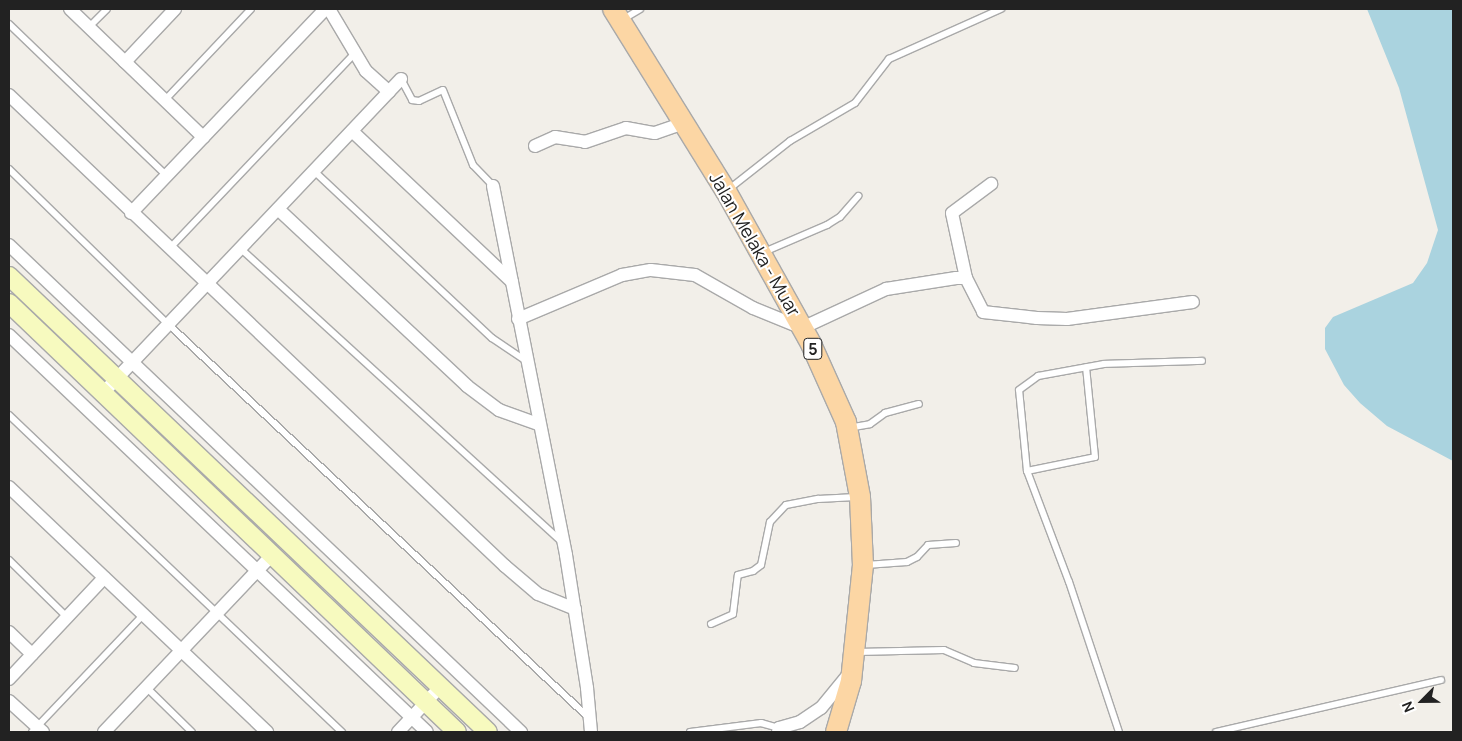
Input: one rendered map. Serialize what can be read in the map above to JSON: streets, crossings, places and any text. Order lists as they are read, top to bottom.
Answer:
{
  "streets": {
    "main road": ["Jalan Melaka - Muar", "5"]
  },
  "north": "bottom left"
}
